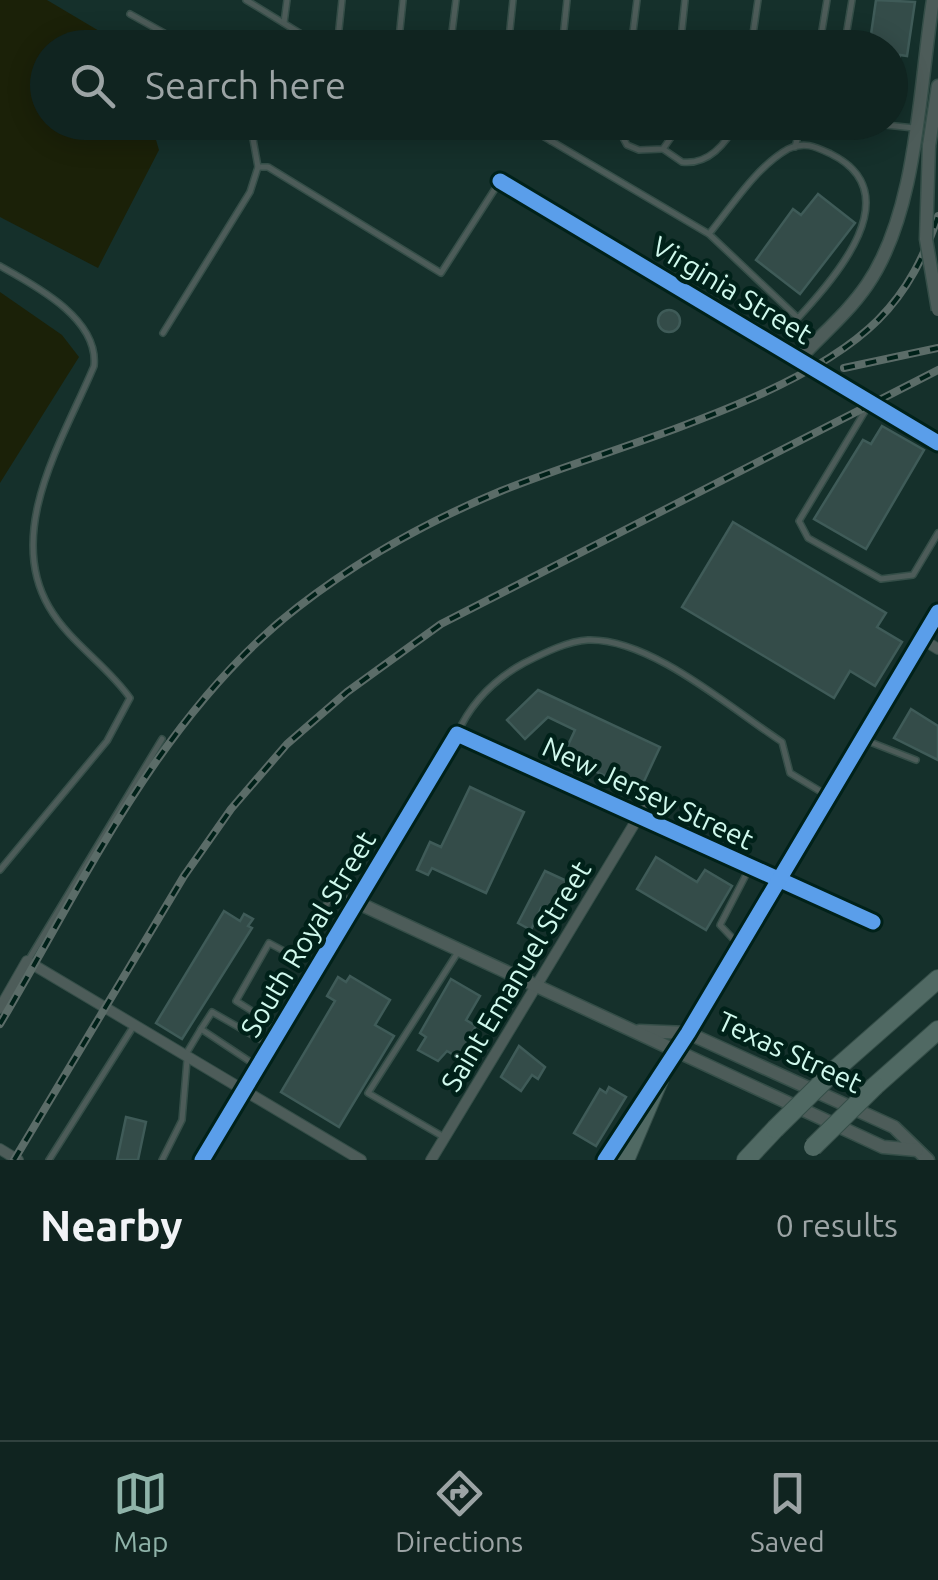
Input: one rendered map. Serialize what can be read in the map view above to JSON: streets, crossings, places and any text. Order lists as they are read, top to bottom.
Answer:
{
  "streets": {
    "street": [
      "Virginia Street",
      "New Jersey Street",
      "South Royal Street",
      "Saint Emanuel Street",
      "Texas Street"
    ]
  },
  "crossings": [
    ["New Jersey Street", "South Royal Street"],
    ["New Jersey Street", "Saint Emanuel Street"],
    ["South Royal Street", "Texas Street"],
    ["Saint Emanuel Street", "Texas Street"]
  ],
  "page": {
    "search": "Search here",
    "heading": ["Nearby", "0 results"],
    "nav": ["Map", "Directions", "Saved"]
  }
}
